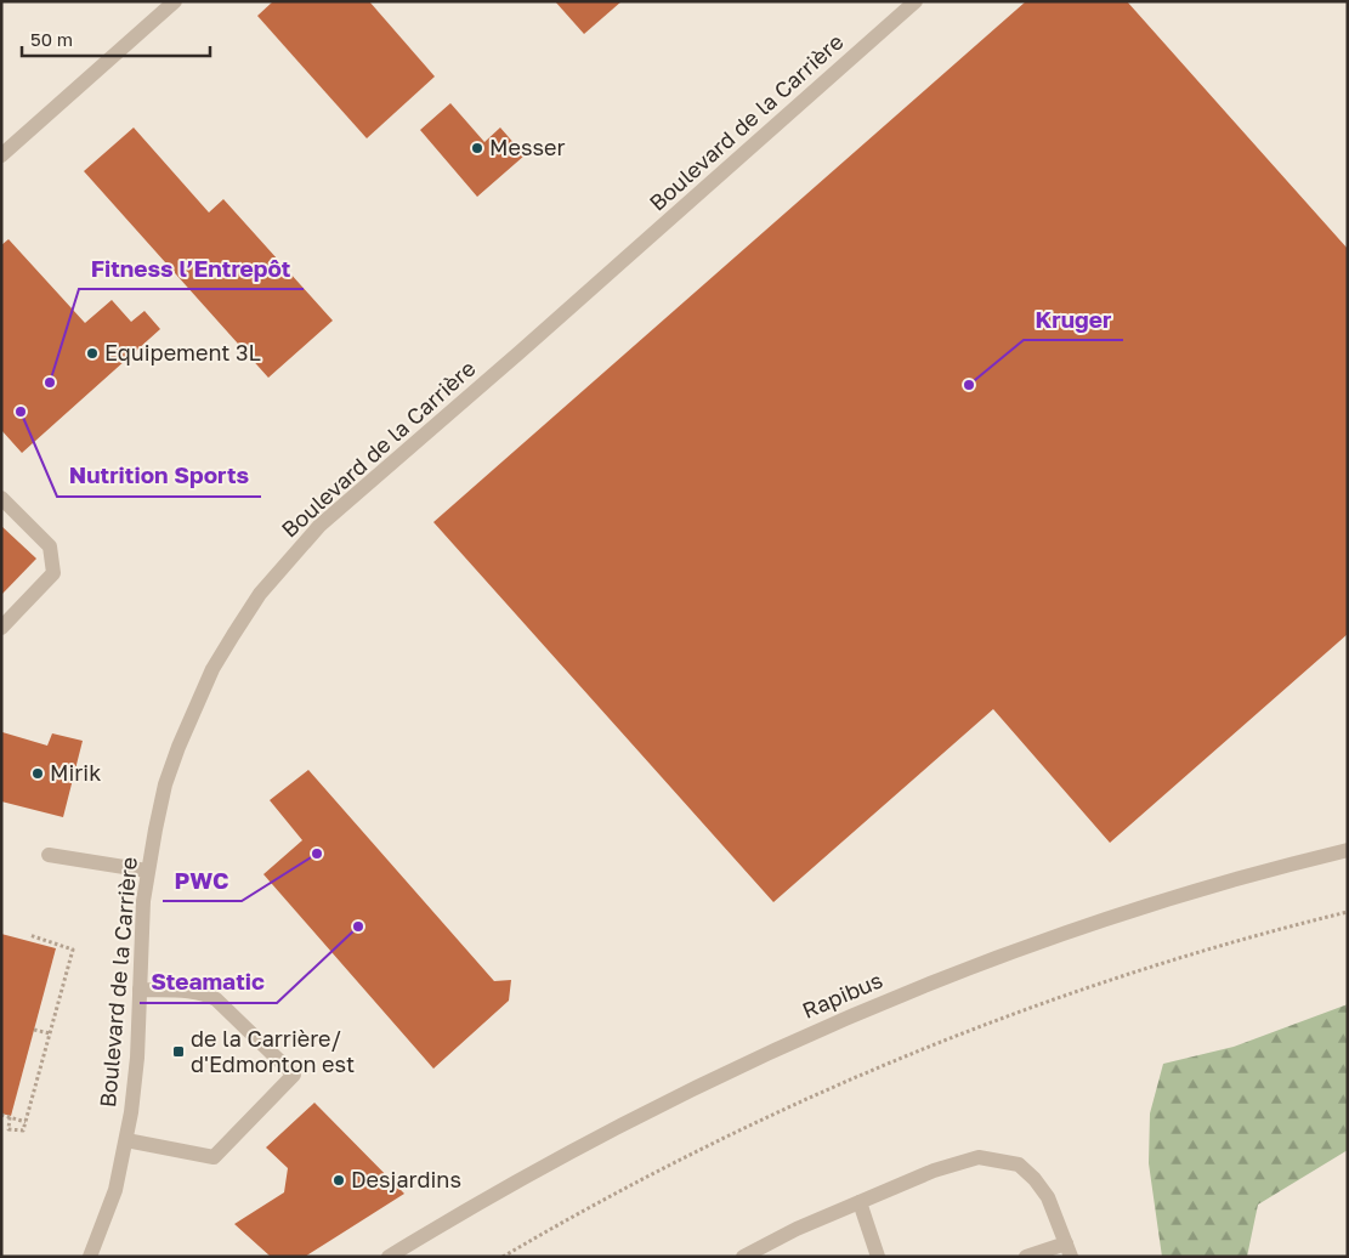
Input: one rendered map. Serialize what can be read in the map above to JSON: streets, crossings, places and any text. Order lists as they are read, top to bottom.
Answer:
{
  "streets": {
    "street": ["Boulevard de la Carrière", "Rapibus"]
  },
  "places": {
    "other": [
      "Messer",
      "Equipement 3L",
      "Fitness l’Entrepôt",
      "Kruger",
      "Nutrition Sports",
      "Mirik",
      "PWC",
      "Steamatic",
      "Desjardins"
    ],
    "transit": ["de la Carrière/ d'Edmonton est"]
  },
  "scale_bar": "50 m"
}
